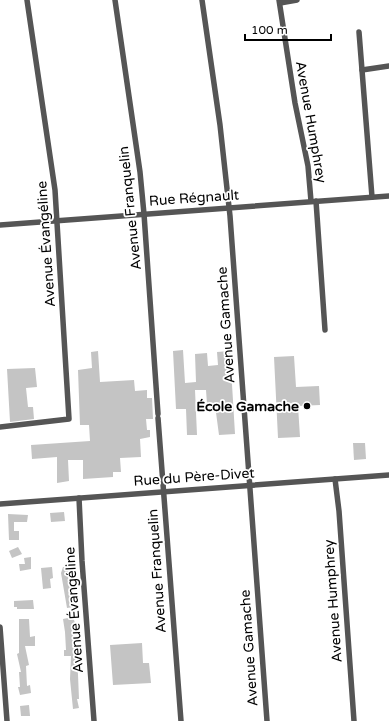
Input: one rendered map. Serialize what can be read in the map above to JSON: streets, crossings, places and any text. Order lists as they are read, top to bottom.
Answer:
{
  "streets": {
    "street": [
      "Avenue Humphrey",
      "Rue Régnault",
      "Avenue Franquelin",
      "Avenue Évangéline",
      "Avenue Gamache",
      "Rue du Père-Divet"
    ]
  },
  "crossings": [
    ["Avenue Humphrey", "Rue Régnault"],
    ["Avenue Humphrey", "Rue du Père-Divet"],
    ["Rue Régnault", "Avenue Franquelin"],
    ["Rue Régnault", "Avenue Évangéline"],
    ["Rue Régnault", "Avenue Gamache"],
    ["Avenue Franquelin", "Rue du Père-Divet"],
    ["Avenue Évangéline", "Rue du Père-Divet"],
    ["Avenue Gamache", "Rue du Père-Divet"]
  ],
  "places": ["École Gamache"],
  "scale_bar": "100 m"
}
